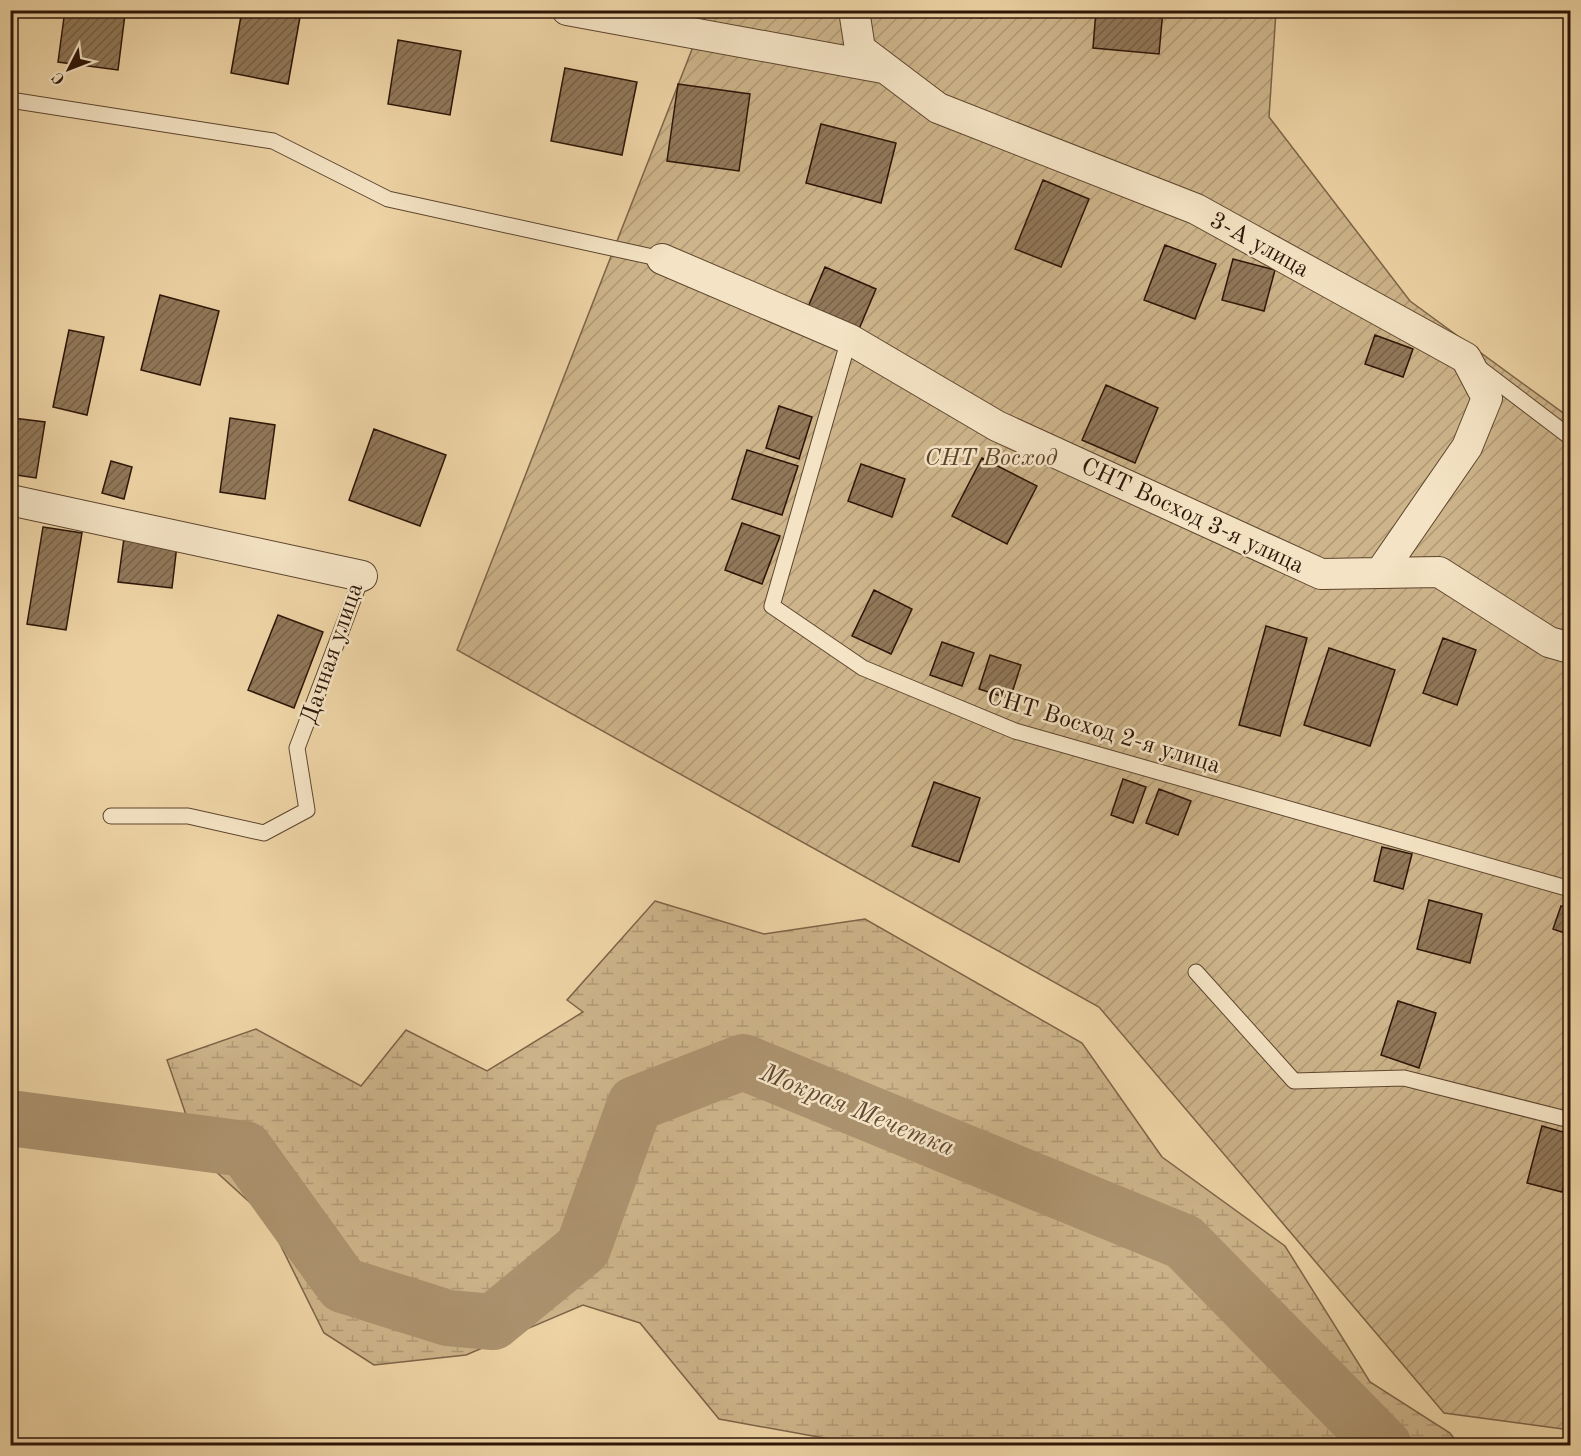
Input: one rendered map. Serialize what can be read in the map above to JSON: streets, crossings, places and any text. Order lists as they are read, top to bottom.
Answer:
{
  "streets": {
    "street": ["3-А улица", "СНТ Восход 3-я улица", "Дачная улица"],
    "lane": ["СНТ Восход 2-я улица"]
  },
  "crossings": [
    ["СНТ Восход 3-я улица", "СНТ Восход 2-я улица"]
  ],
  "water": ["Мокрая Мечетка"],
  "parks": ["СНТ Восход"],
  "north": "bottom left"
}
